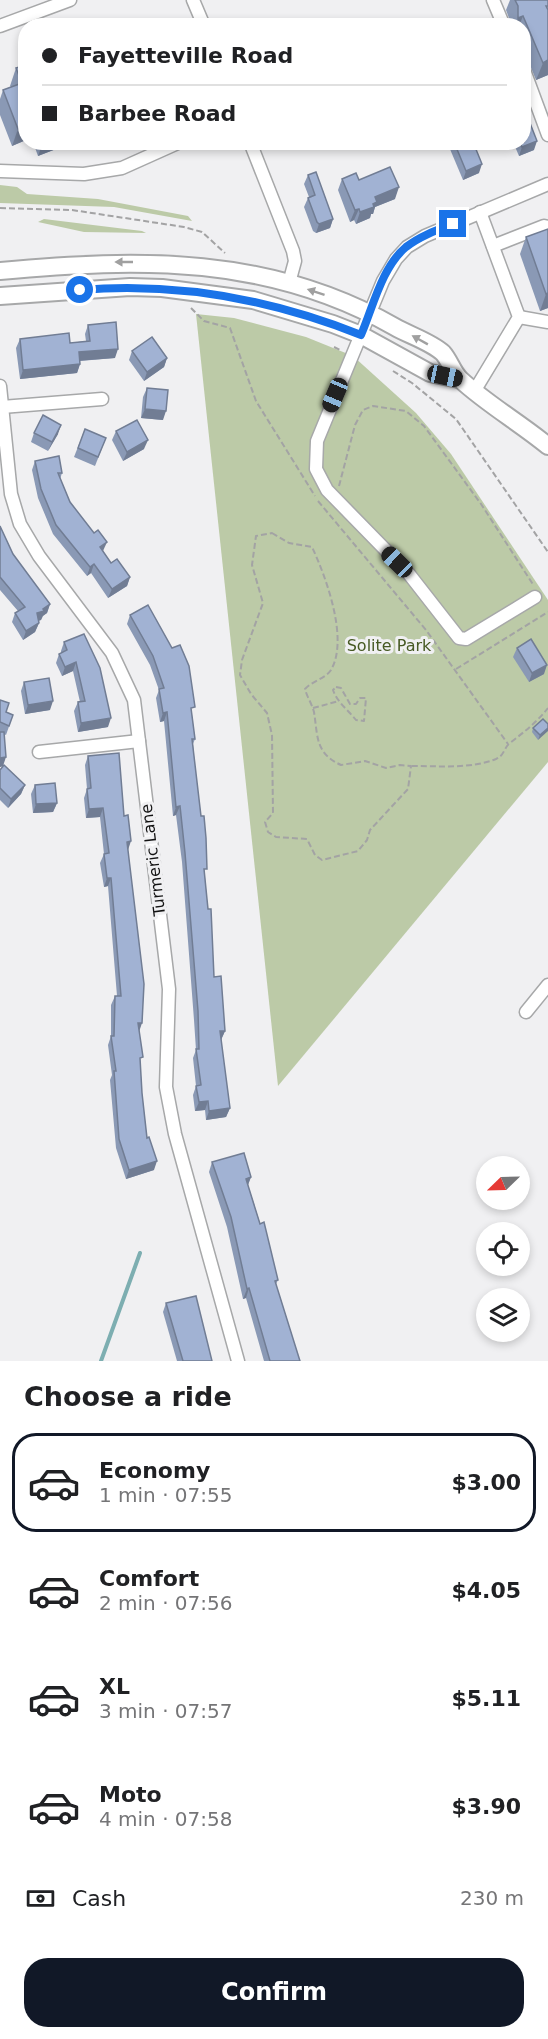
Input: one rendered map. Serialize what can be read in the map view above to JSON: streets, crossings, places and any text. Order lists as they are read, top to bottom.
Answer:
{
  "streets": {
    "street": ["Turmeric Lane"]
  },
  "parks": ["Solite Park"],
  "north": "bottom left",
  "page": {
    "banner": ["Fayetteville Road", "Barbee Road"],
    "heading": "Choose a ride",
    "list": [
      {
        "name": "Economy",
        "note": "1 min · 07:55",
        "value": "$3.00"
      },
      {
        "name": "Comfort",
        "note": "2 min · 07:56",
        "value": "$4.05"
      },
      {
        "name": "XL",
        "note": "3 min · 07:57",
        "value": "$5.11"
      },
      {
        "name": "Moto",
        "note": "4 min · 07:58",
        "value": "$3.90"
      }
    ],
    "pay": ["Cash", "230 m"],
    "buttons": "Confirm"
  }
}
